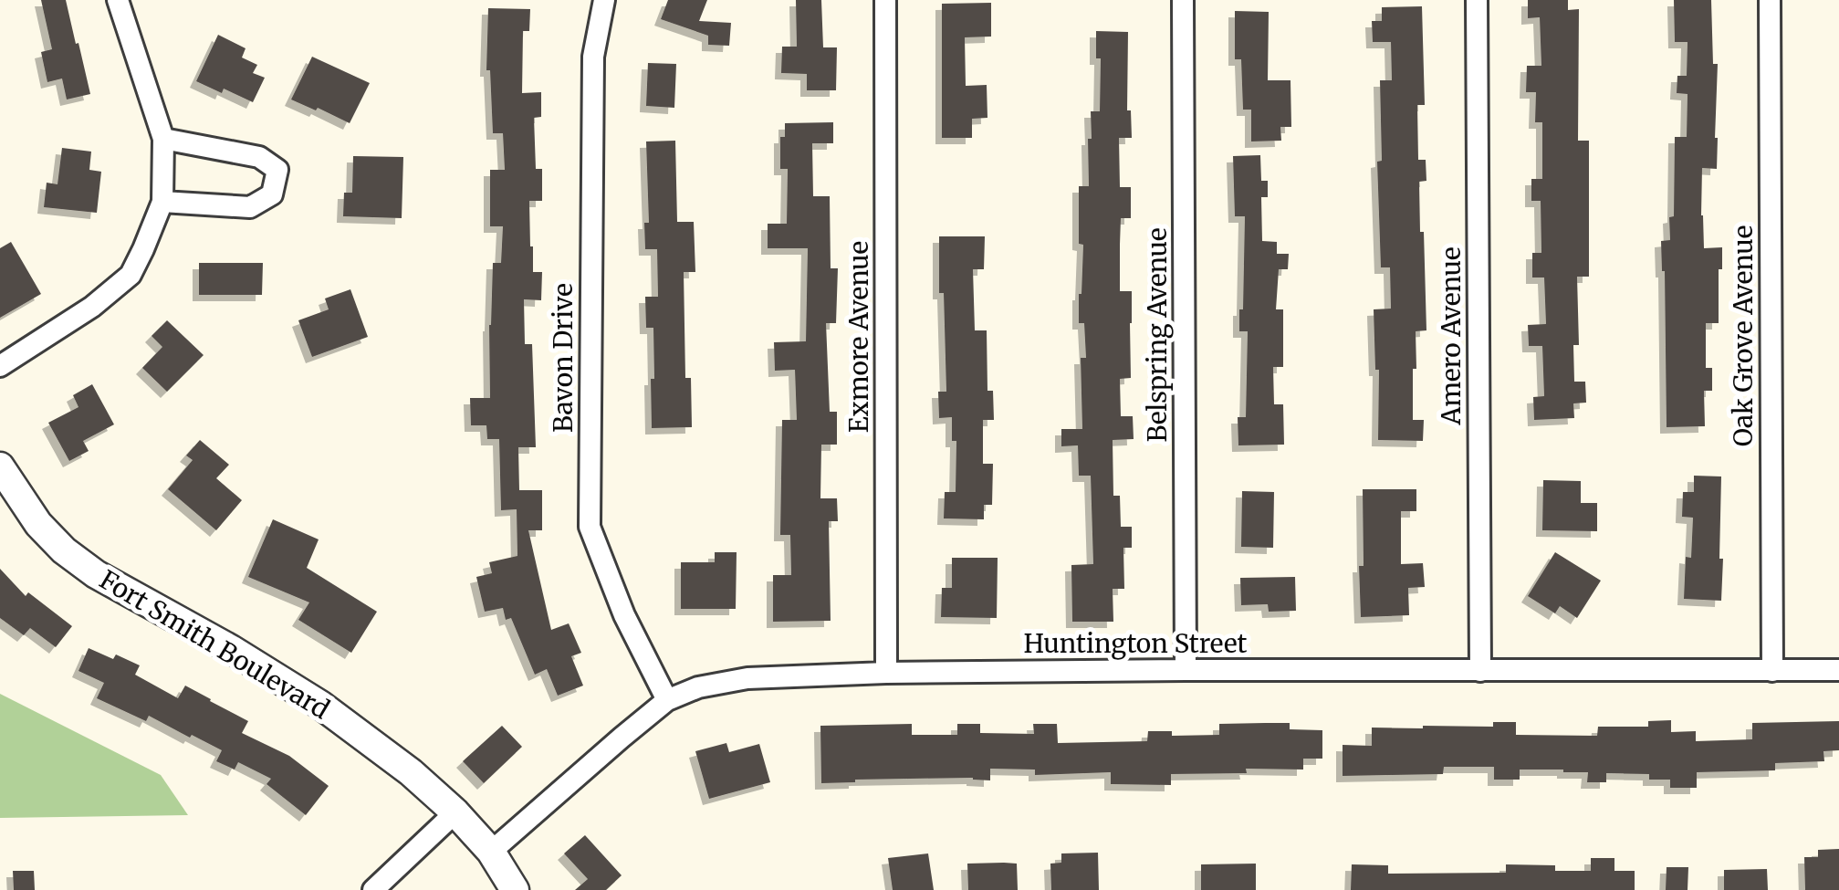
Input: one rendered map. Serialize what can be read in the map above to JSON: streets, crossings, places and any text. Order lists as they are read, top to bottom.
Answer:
{
  "streets": {
    "street": [
      "Belspring Avenue",
      "Amero Avenue",
      "Oak Grove Avenue",
      "Exmore Avenue",
      "Bavon Drive",
      "Huntington Street",
      "Fort Smith Boulevard"
    ]
  },
  "crossings": [
    ["Belspring Avenue", "Huntington Street"],
    ["Amero Avenue", "Huntington Street"],
    ["Oak Grove Avenue", "Huntington Street"],
    ["Exmore Avenue", "Huntington Street"],
    ["Bavon Drive", "Huntington Street"],
    ["Huntington Street", "Fort Smith Boulevard"]
  ]
}
